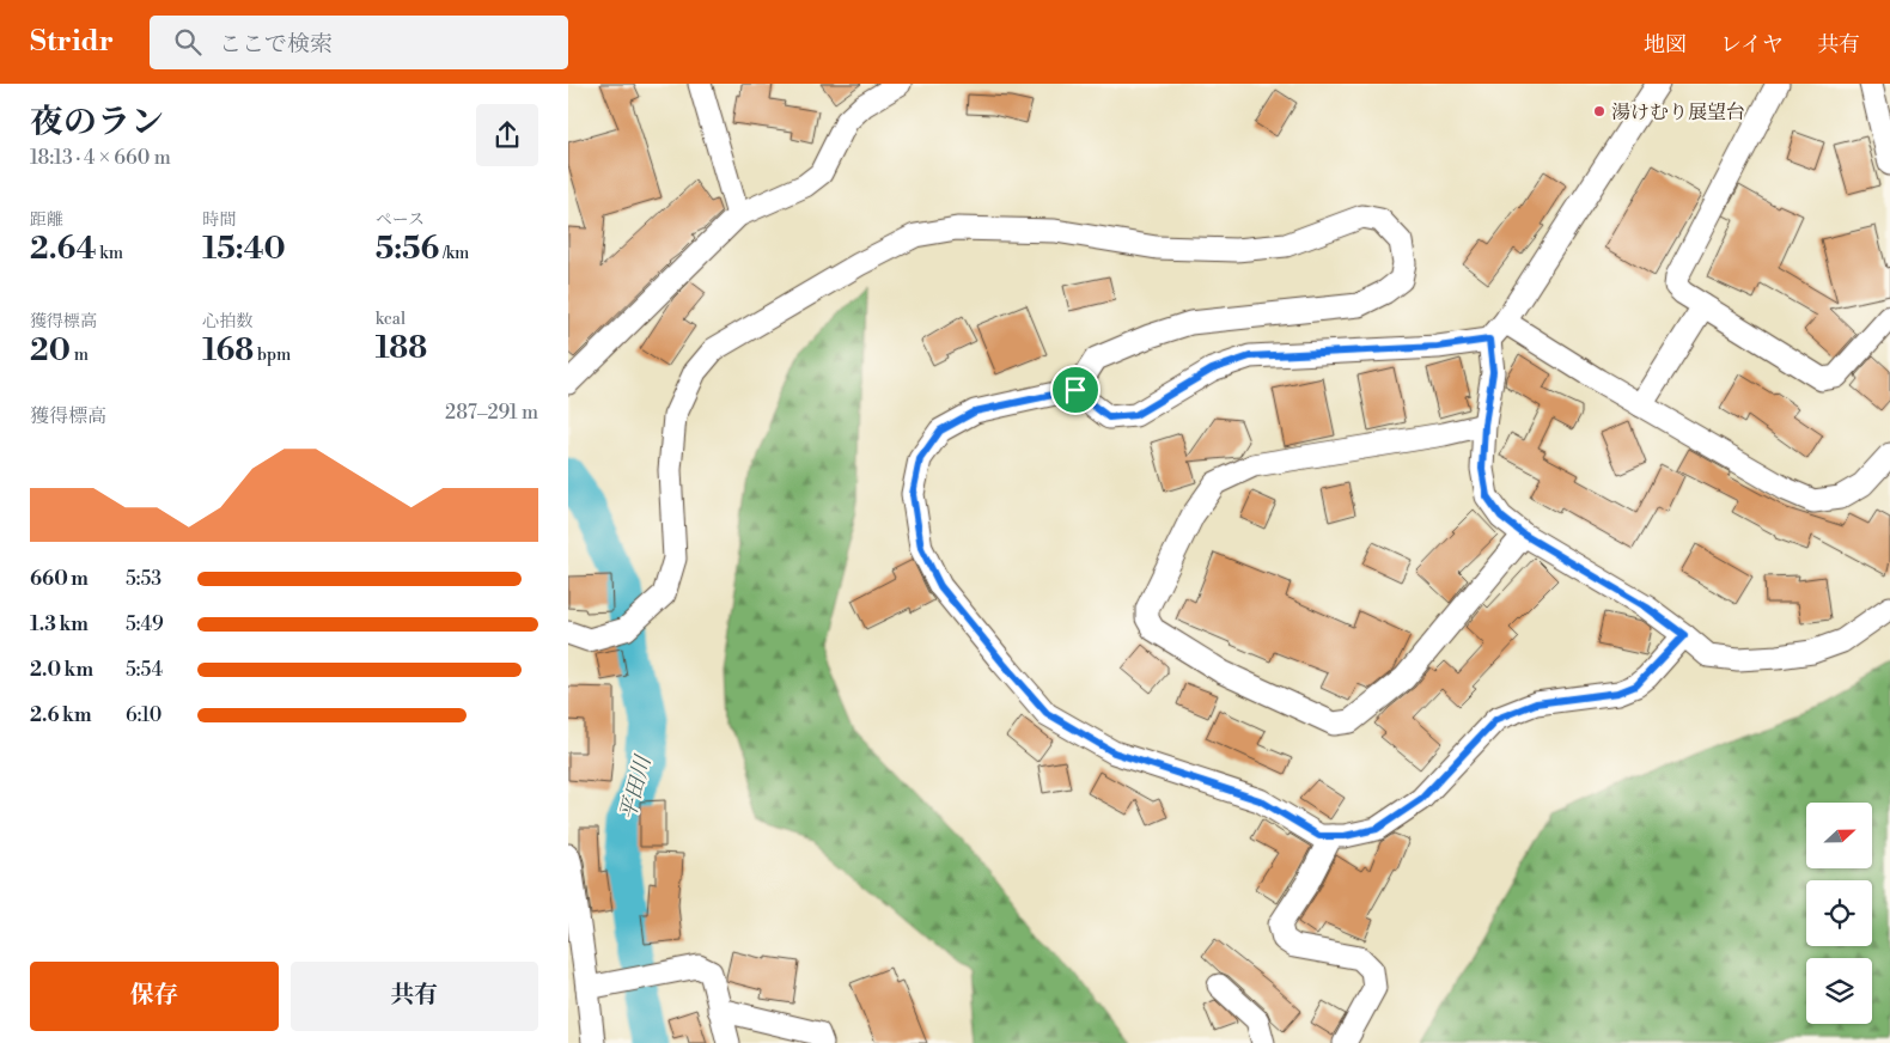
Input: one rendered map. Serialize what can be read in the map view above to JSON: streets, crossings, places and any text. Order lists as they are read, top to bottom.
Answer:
{
  "water": ["平田川"],
  "places": ["湯けむり展望台"],
  "north": "right",
  "page": {
    "header": "Stridr",
    "search": "ここで検索",
    "nav": ["地図", "レイヤ", "共有"],
    "heading": ["夜のラン", "18:13 · 4 × 660 m"],
    "stats": [
      ["距離", "2.64 km"],
      ["時間", "15:40"],
      ["ペース", "5:56 /km"],
      ["獲得標高", "20 m"],
      ["心拍数", "168 bpm"],
      ["kcal", "188"]
    ],
    "chart": ["獲得標高", "287–291 m"],
    "list": [
      {
        "name": "660 m",
        "note": "5:53"
      },
      {
        "name": "1.3 km",
        "note": "5:49"
      },
      {
        "name": "2.0 km",
        "note": "5:54"
      },
      {
        "name": "2.6 km",
        "note": "6:10"
      }
    ],
    "buttons": ["保存", "共有"]
  }
}
